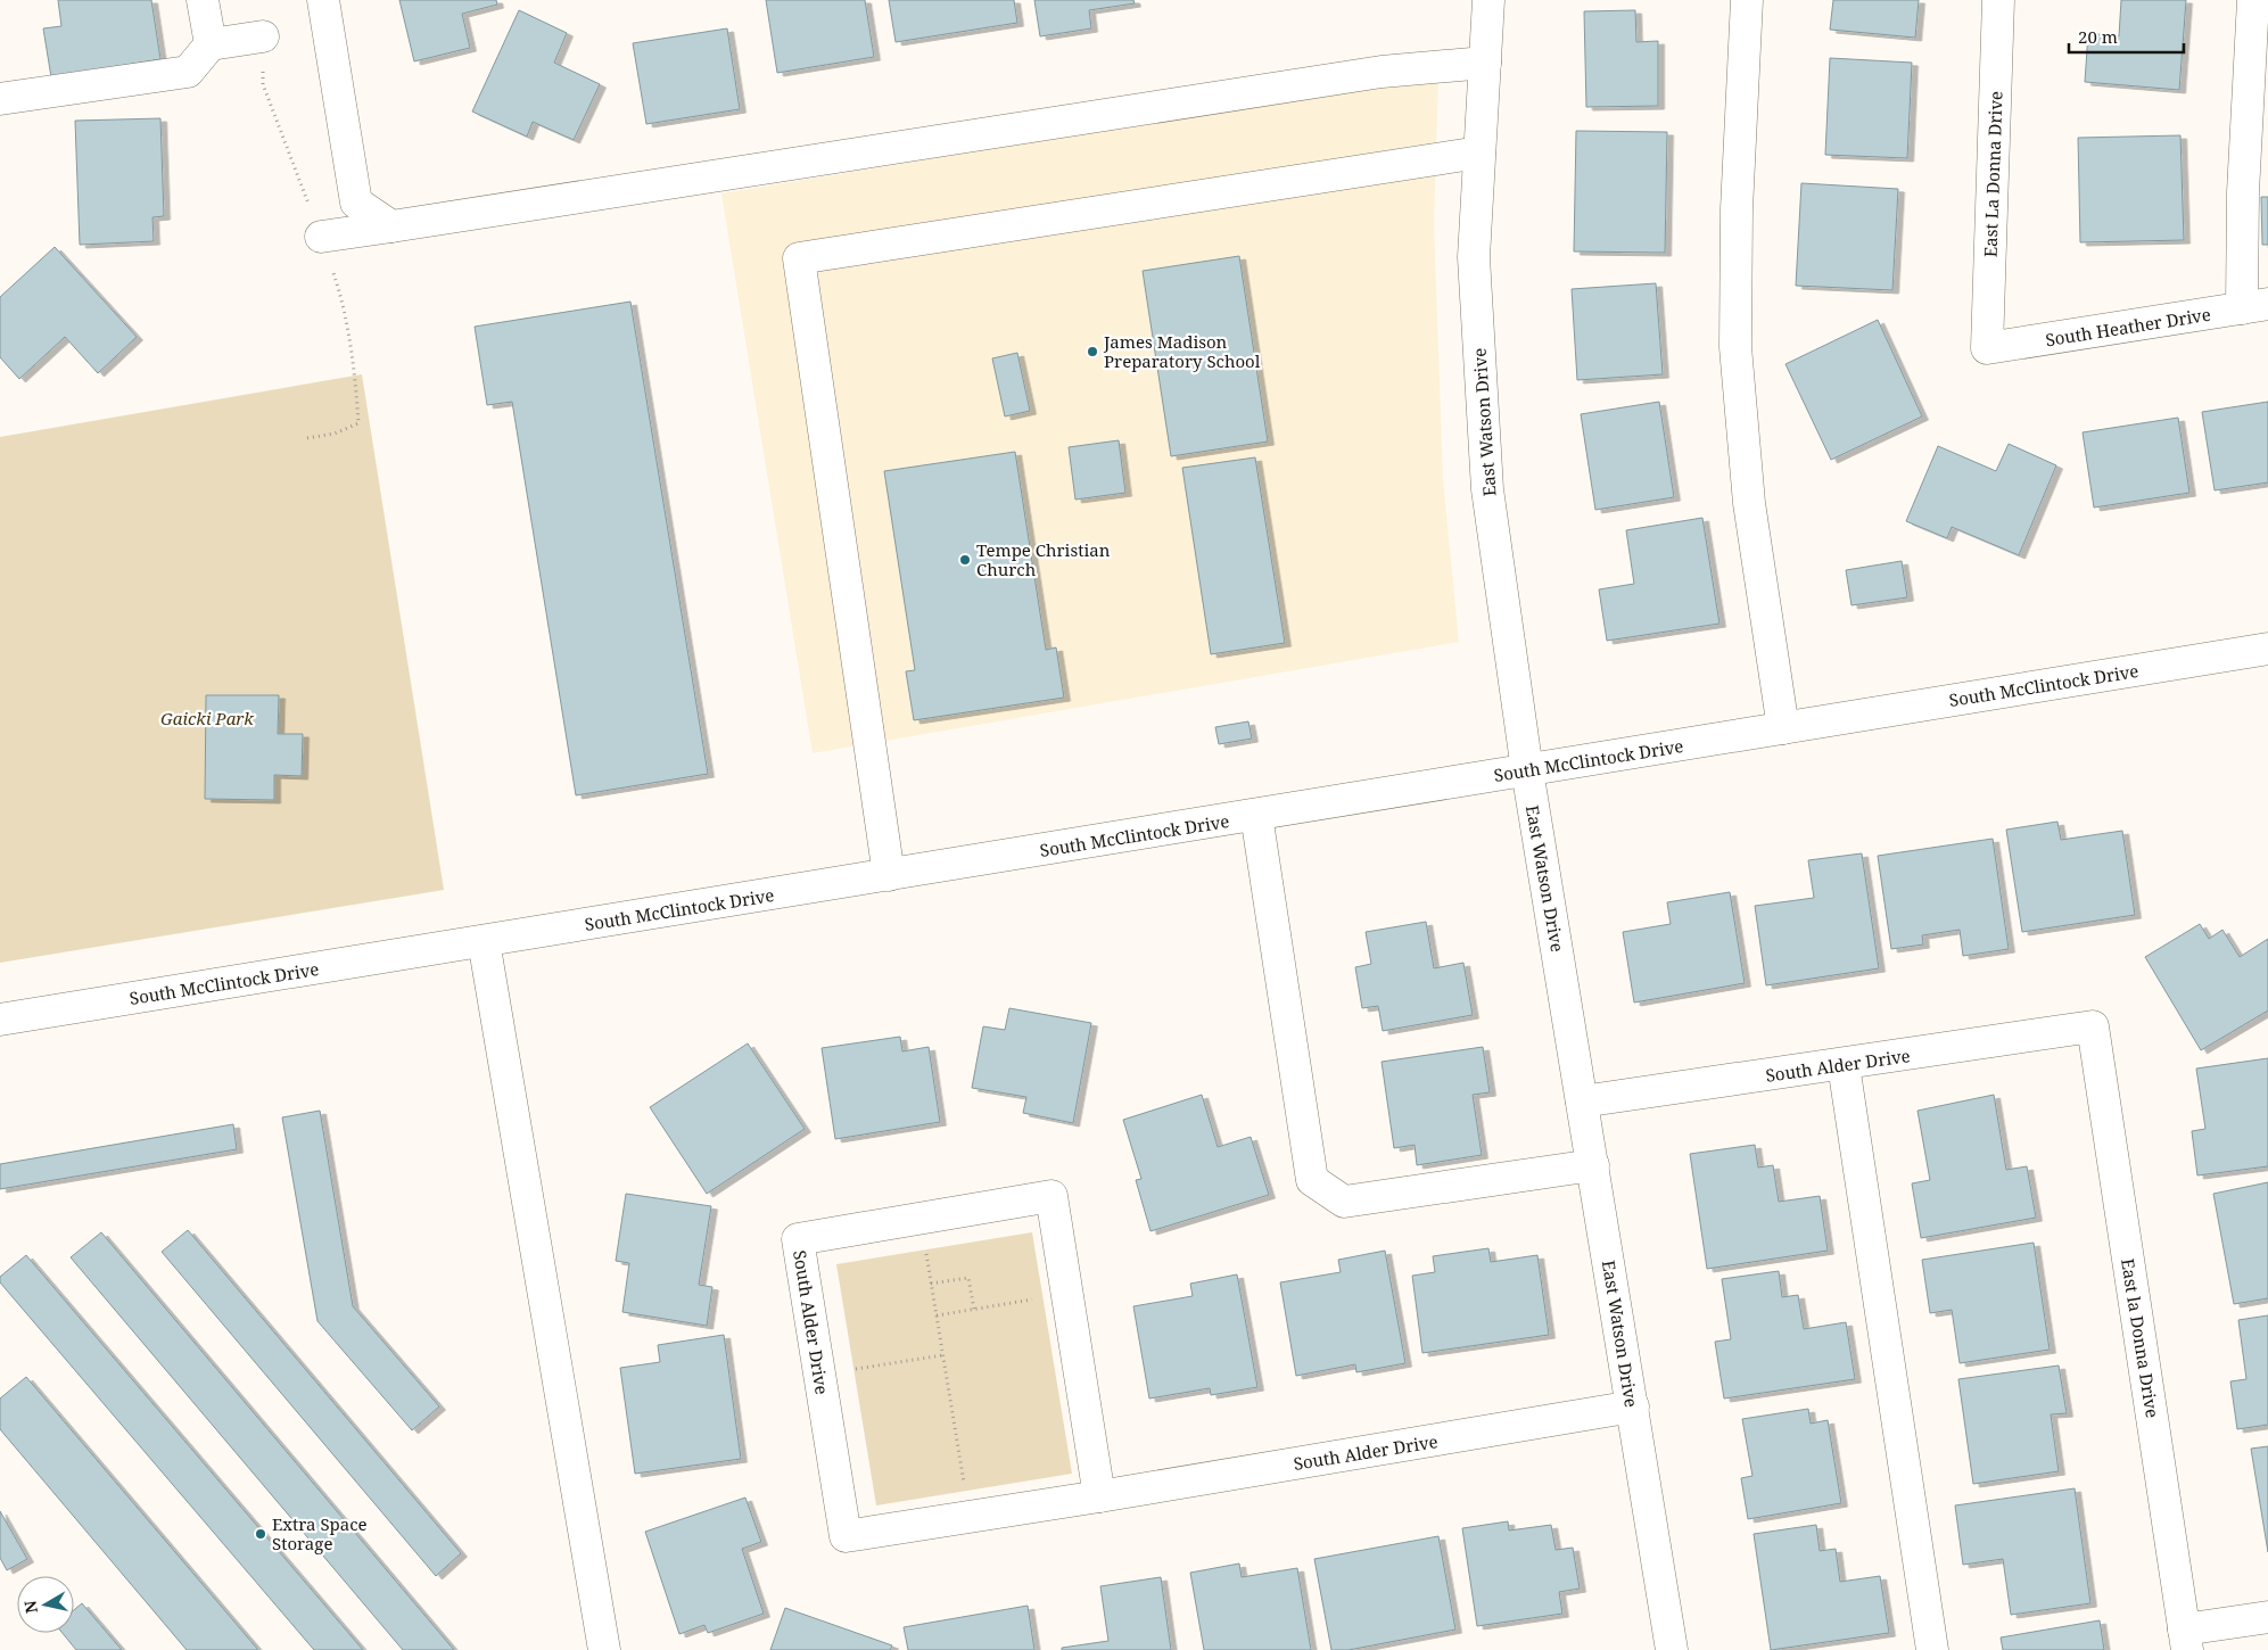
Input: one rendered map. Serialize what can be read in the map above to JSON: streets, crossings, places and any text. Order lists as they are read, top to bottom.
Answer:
{
  "streets": {
    "street": [
      "East La Donna Drive",
      "South Heather Drive",
      "East Watson Drive",
      "South McClintock Drive",
      "South Alder Drive",
      "East la Donna Drive"
    ]
  },
  "crossings": [
    ["East La Donna Drive", "South Heather Drive"],
    ["East Watson Drive", "South McClintock Drive"],
    ["East Watson Drive", "South Alder Drive"],
    ["South Alder Drive", "East la Donna Drive"]
  ],
  "parks": ["Gaicki Park"],
  "places": ["James Madison Preparatory School", "Tempe Christian Church", "Extra Space Storage"],
  "scale_bar": "20 m",
  "north": "left"
}
